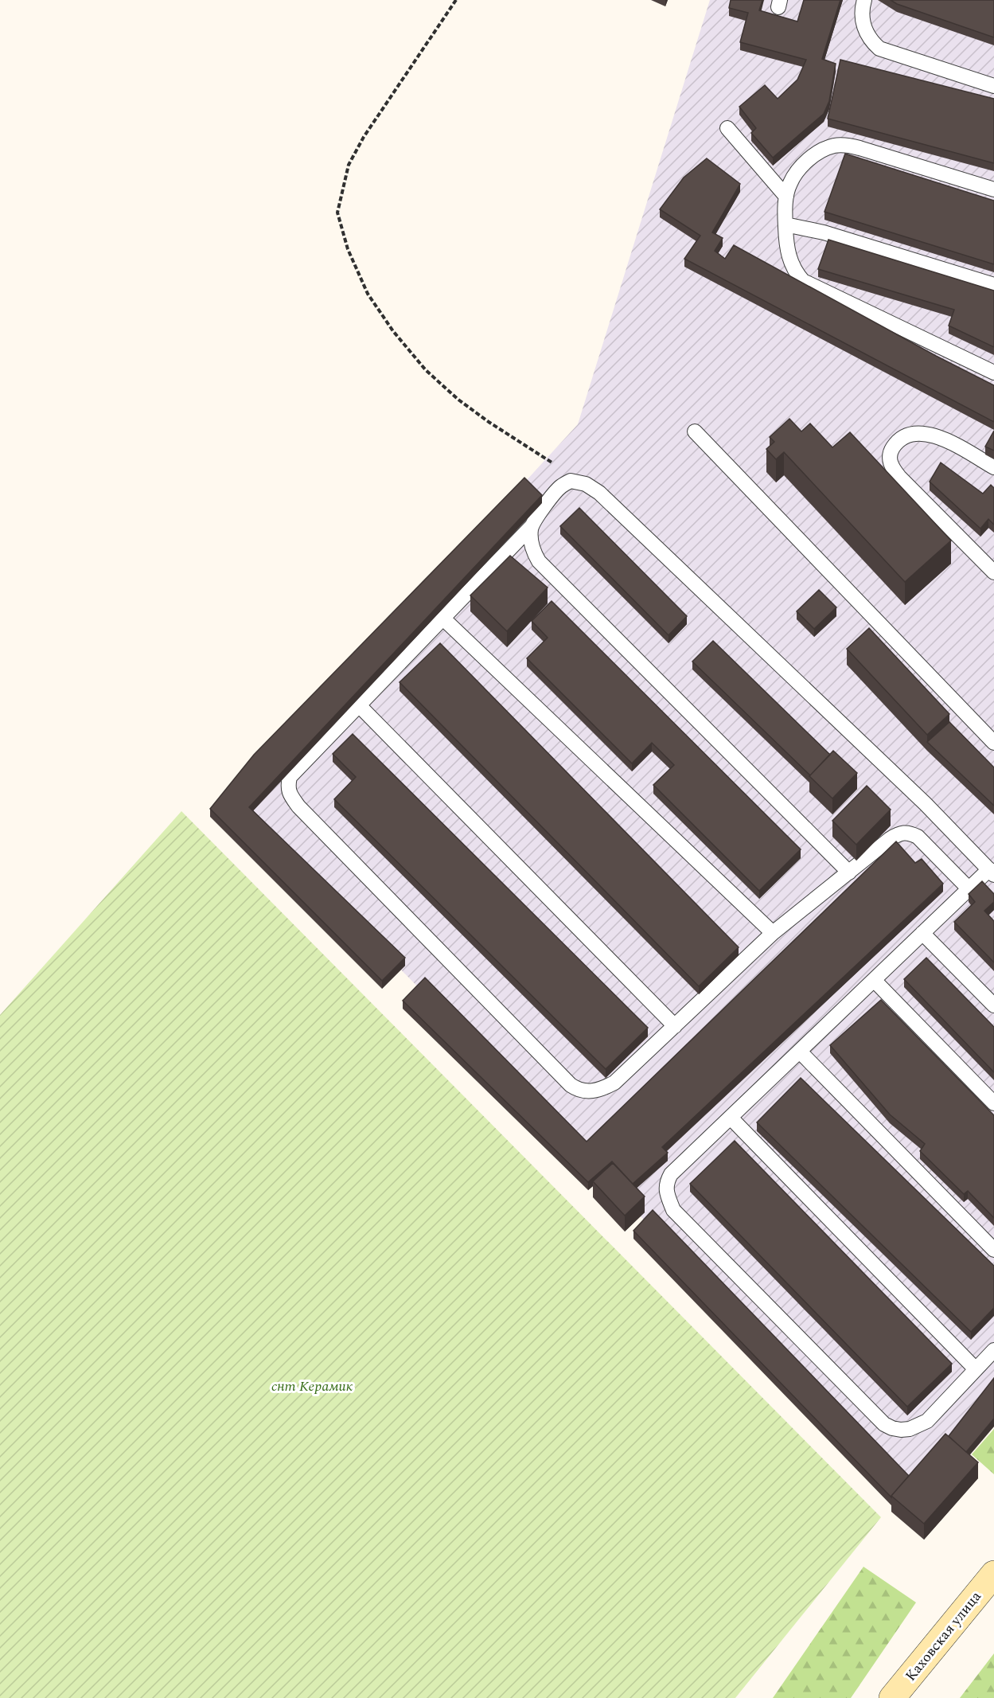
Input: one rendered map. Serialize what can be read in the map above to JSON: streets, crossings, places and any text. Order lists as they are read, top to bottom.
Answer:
{
  "streets": {
    "main road": ["Каховская улица"]
  },
  "parks": ["снт Керамик"]
}
